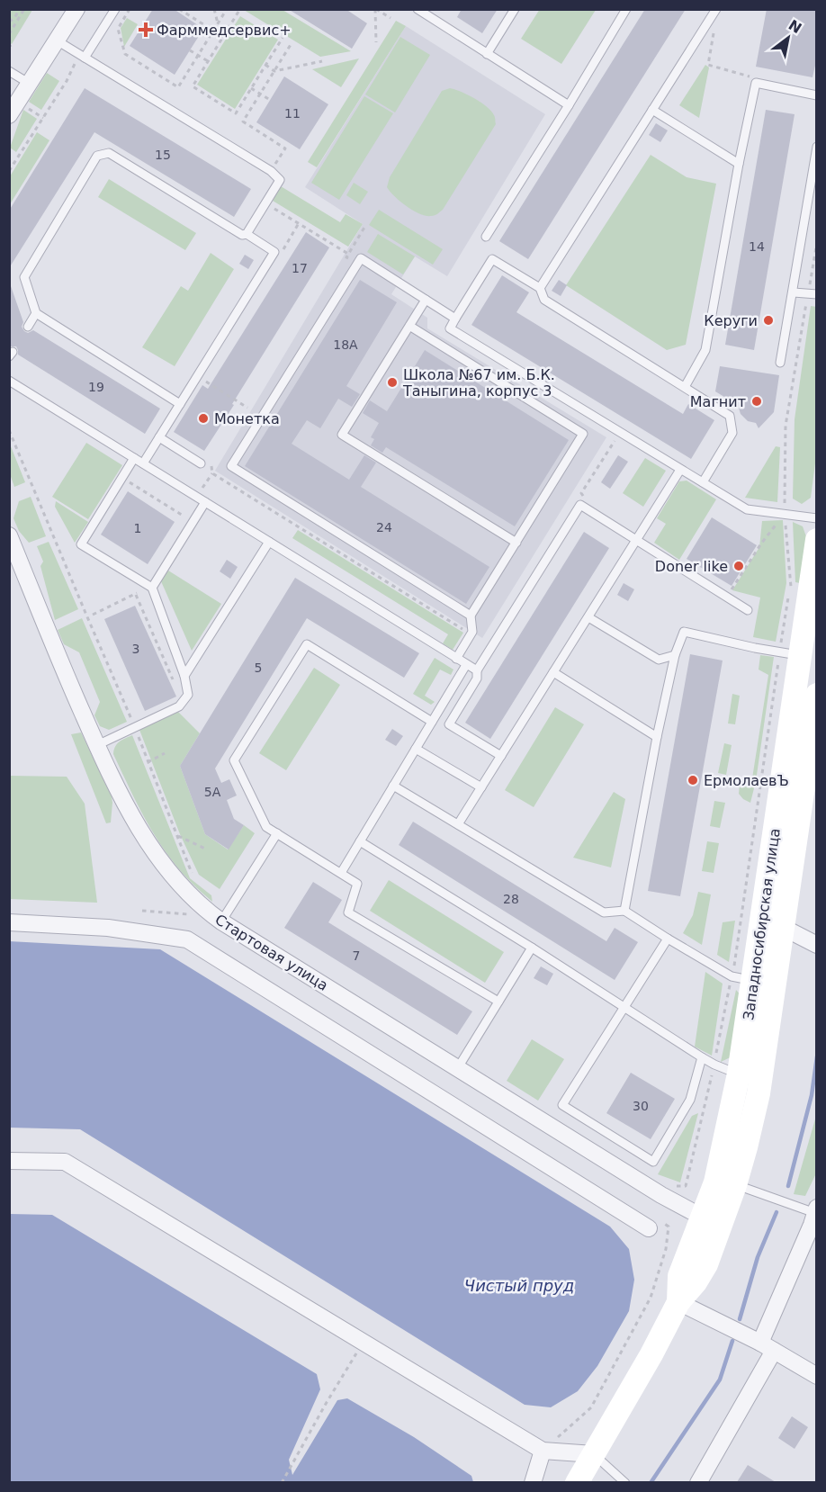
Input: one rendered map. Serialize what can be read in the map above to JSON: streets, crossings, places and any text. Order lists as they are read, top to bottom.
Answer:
{
  "streets": {
    "main road": ["Западносибирская улица"],
    "street": ["Стартовая улица"]
  },
  "crossings": [
    ["Западносибирская улица", "Стартовая улица"]
  ],
  "water": ["Чистый пруд"],
  "places": {
    "health": ["Фарммедсервис+"],
    "other": [
      "Керуги",
      "Школа №67 им. Б.К. Таныгина, корпус 3",
      "Магнит",
      "Монетка",
      "Doner like",
      "ЕрмолаевЪ"
    ]
  },
  "house_numbers": [
    "11",
    "15",
    "14",
    "17",
    "18А",
    "19",
    "24",
    "1",
    "3",
    "5",
    "5А",
    "28",
    "7",
    "30"
  ],
  "north": "top right"
}
